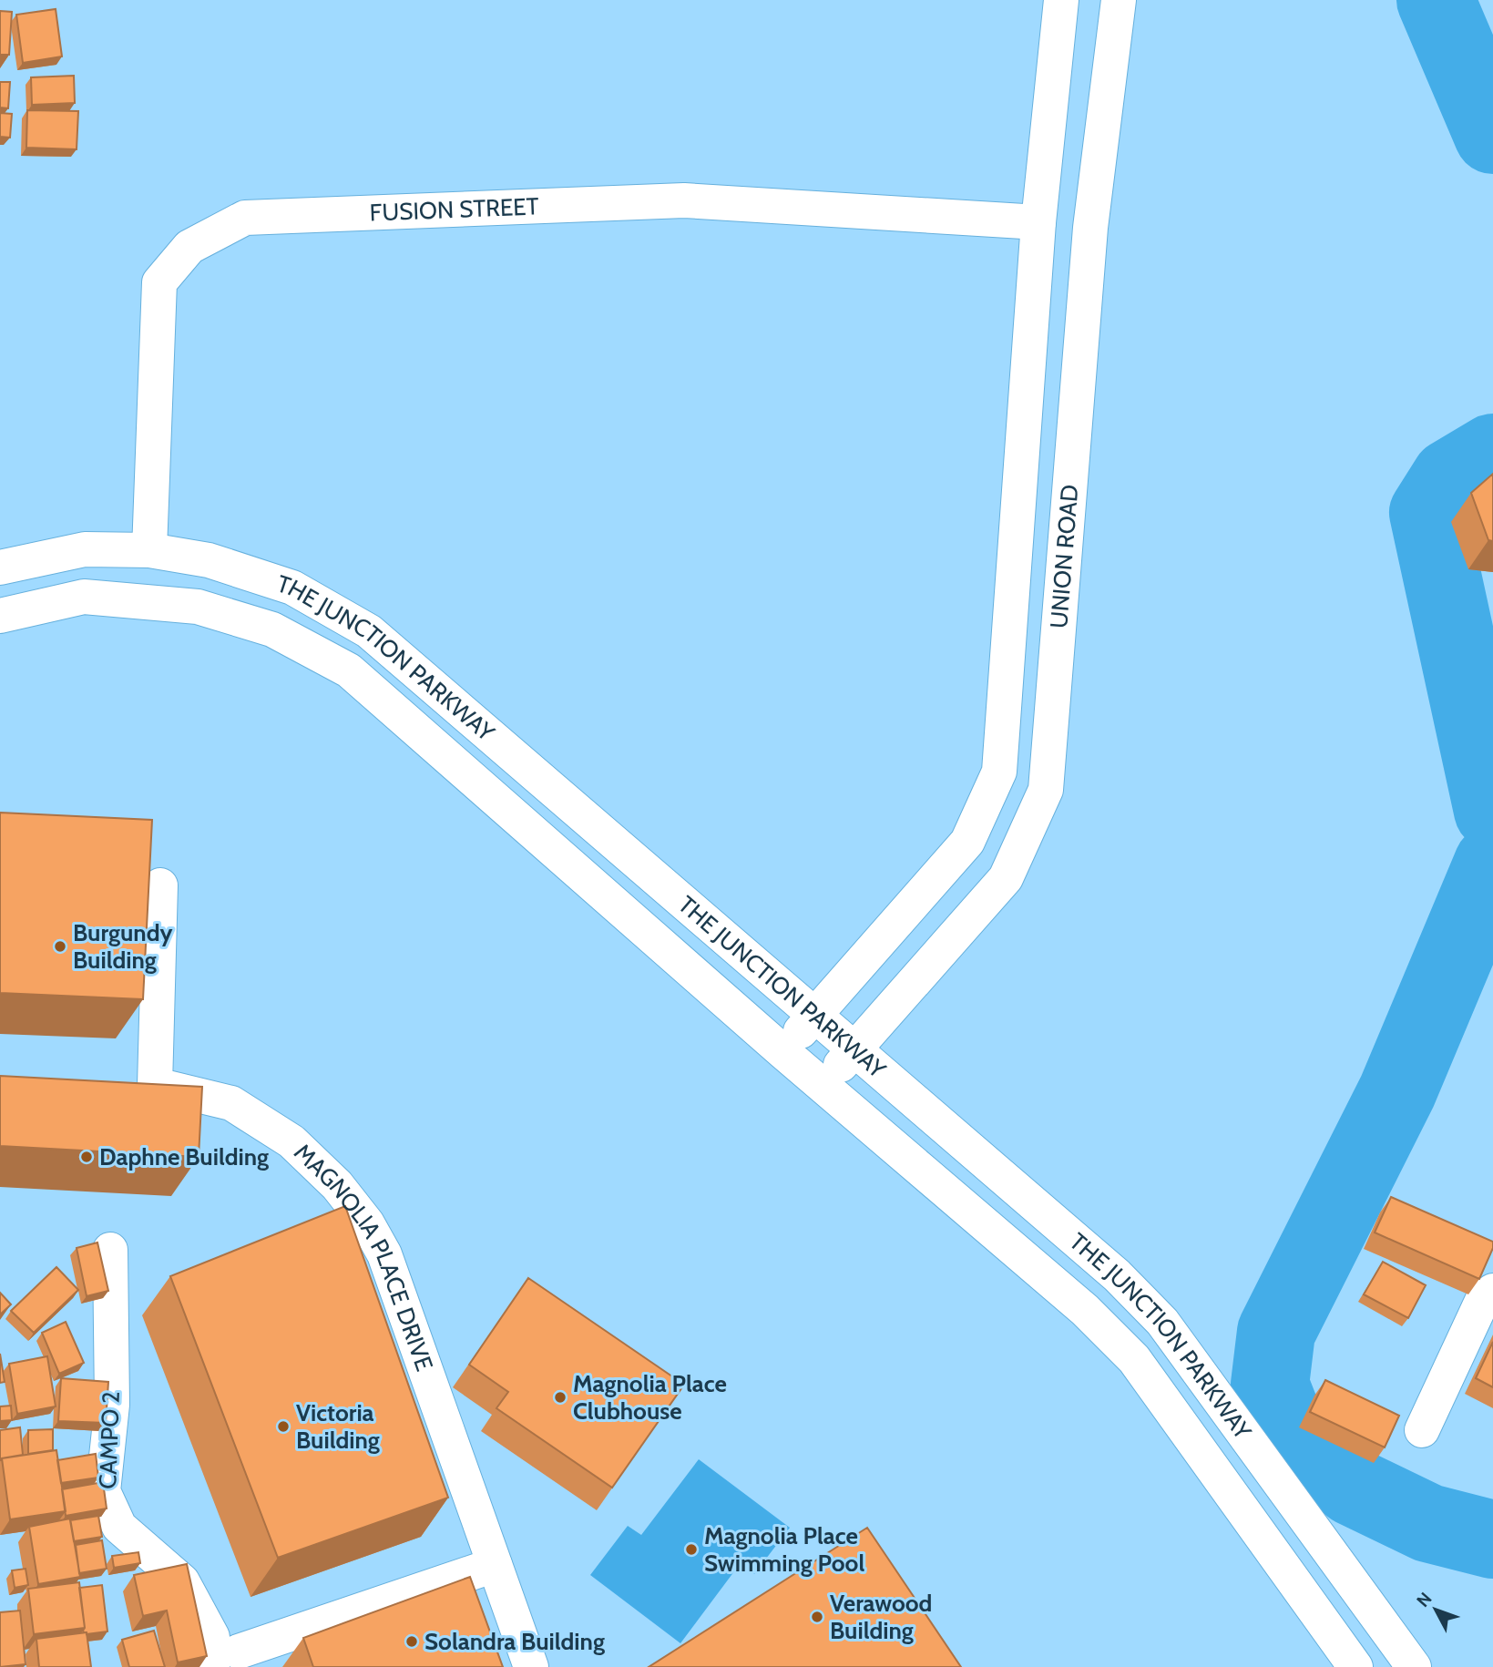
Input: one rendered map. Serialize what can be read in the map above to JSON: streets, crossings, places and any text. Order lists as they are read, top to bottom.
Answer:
{
  "streets": {
    "street": [
      "FUSION STREET",
      "UNION ROAD",
      "THE JUNCTION PARKWAY",
      "MAGNOLIA PLACE DRIVE",
      "CAMPO 2"
    ]
  },
  "crossings": [
    ["FUSION STREET", "UNION ROAD"],
    ["FUSION STREET", "THE JUNCTION PARKWAY"],
    ["UNION ROAD", "THE JUNCTION PARKWAY"]
  ],
  "places": [
    "Burgundy Building",
    "Daphne Building",
    "Magnolia Place Clubhouse",
    "Victoria Building",
    "Magnolia Place Swimming Pool",
    "Verawood Building",
    "Solandra Building"
  ],
  "north": "top left"
}
